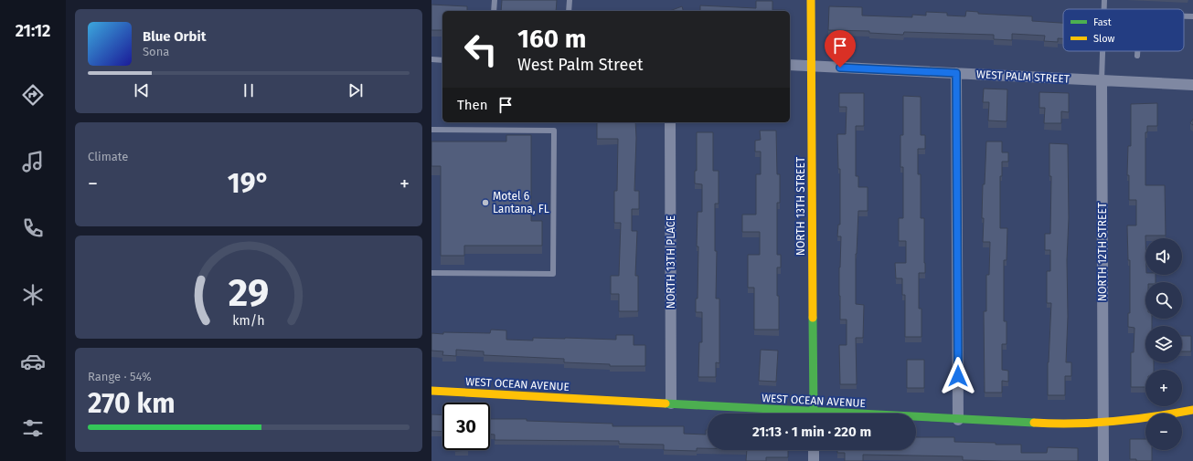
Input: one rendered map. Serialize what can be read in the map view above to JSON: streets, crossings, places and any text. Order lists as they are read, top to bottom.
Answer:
{
  "streets": {
    "street": [
      "WEST PALM STREET",
      "NORTH 13TH STREET",
      "NORTH 12TH STREET",
      "NORTH 13TH PLACE",
      "WEST OCEAN AVENUE"
    ]
  },
  "crossings": [
    ["WEST PALM STREET", "NORTH 13TH STREET"],
    ["WEST PALM STREET", "NORTH 12TH STREET"],
    ["NORTH 12TH STREET", "WEST OCEAN AVENUE"],
    ["NORTH 13TH PLACE", "WEST OCEAN AVENUE"]
  ],
  "places": ["Motel 6 Lantana, FL"],
  "legend": ["Fast", "Slow"],
  "page": {
    "tabs": "21:12",
    "turn": ["160 m", "West Palm Street"],
    "song": ["Blue Orbit", "Sona"],
    "then": "Then",
    "tile": [
      "Climate",
      ["Range · 54%", "270 km"]
    ],
    "heat": ["−", "19°", "+"],
    "map_buttons": ["+", "−"],
    "limit": "30",
    "trip": "21:13 · 1 min · 220 m",
    "gauge": ["29", "km/h"]
  }
}
